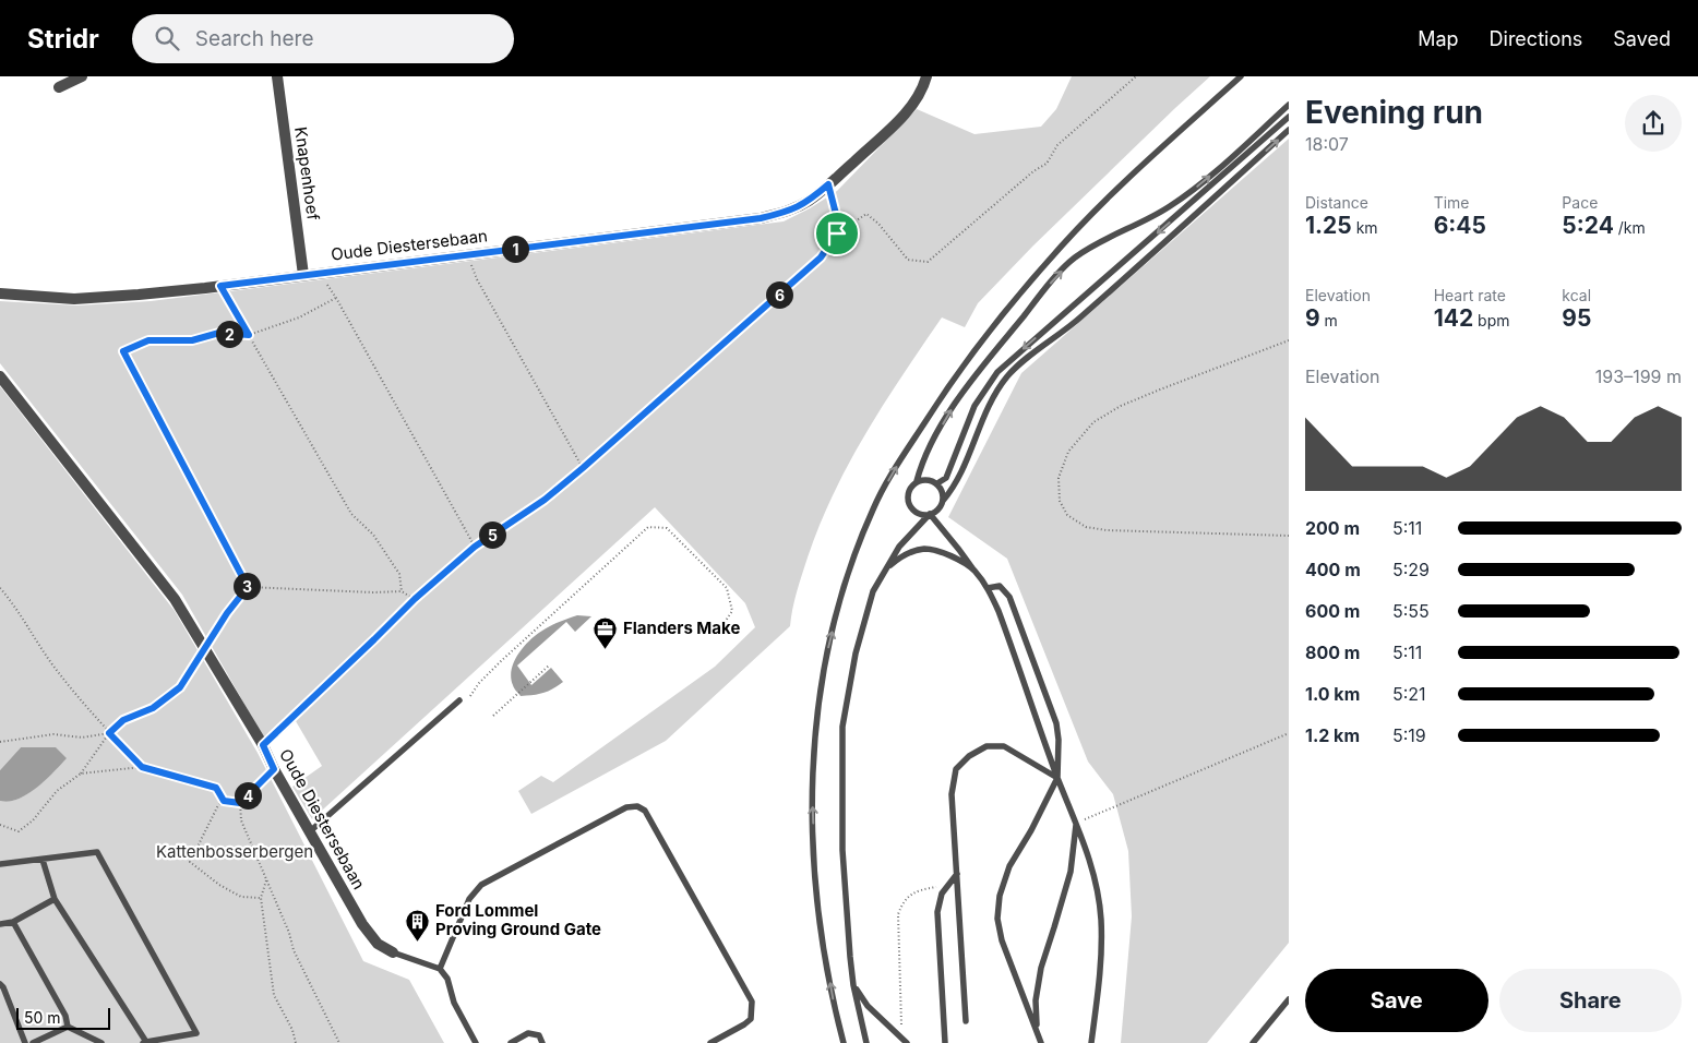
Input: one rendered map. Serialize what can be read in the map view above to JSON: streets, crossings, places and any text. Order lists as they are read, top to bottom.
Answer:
{
  "streets": {
    "street": ["Knapenhoef", "Oude Diestersebaan"]
  },
  "crossings": [
    ["Knapenhoef", "Oude Diestersebaan"]
  ],
  "parks": ["Kattenbosserbergen"],
  "places": {
    "office": ["Flanders Make"],
    "building": ["Ford Lommel Proving Ground Gate"]
  },
  "scale_bar": "50 m",
  "page": {
    "header": "Stridr",
    "search": "Search here",
    "nav": ["Map", "Directions", "Saved"],
    "heading": ["Evening run", "18:07"],
    "stats": [
      ["Distance", "1.25 km"],
      ["Time", "6:45"],
      ["Pace", "5:24 /km"],
      ["Elevation", "9 m"],
      ["Heart rate", "142 bpm"],
      ["kcal", "95"]
    ],
    "pins": [
      "1",
      "6",
      "2",
      "5",
      "3",
      "4"
    ],
    "chart": ["Elevation", "193–199 m"],
    "list": [
      {
        "name": "200 m",
        "note": "5:11"
      },
      {
        "name": "400 m",
        "note": "5:29"
      },
      {
        "name": "600 m",
        "note": "5:55"
      },
      {
        "name": "800 m",
        "note": "5:11"
      },
      {
        "name": "1.0 km",
        "note": "5:21"
      },
      {
        "name": "1.2 km",
        "note": "5:19"
      }
    ],
    "buttons": ["Save", "Share"],
    "scale": "50 m"
  }
}
